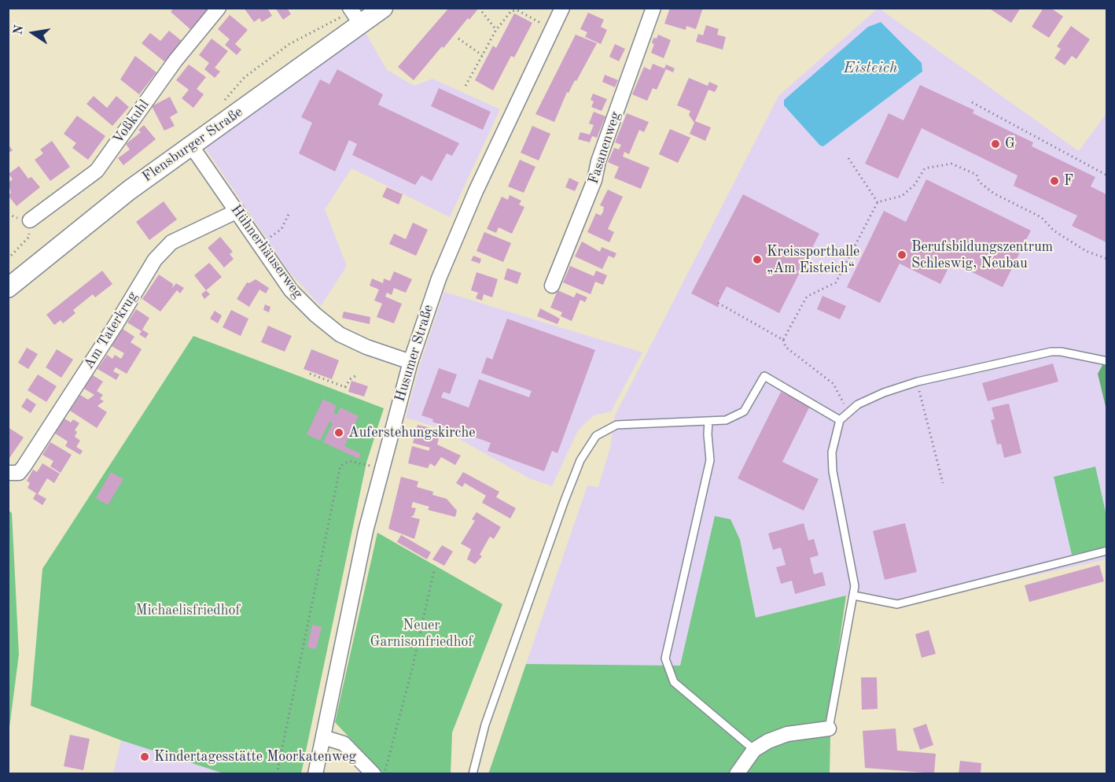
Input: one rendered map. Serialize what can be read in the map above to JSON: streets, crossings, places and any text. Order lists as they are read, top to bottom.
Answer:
{
  "streets": {
    "street": [
      "Voßkuhl",
      "Flensburger Straße",
      "Fasanenweg",
      "Hühnerhäuserweg",
      "Am Taterkrug",
      "Husumer Straße"
    ]
  },
  "crossings": [
    ["Flensburger Straße", "Hühnerhäuserweg"],
    ["Hühnerhäuserweg", "Am Taterkrug"],
    ["Hühnerhäuserweg", "Husumer Straße"]
  ],
  "water": ["Eisteich"],
  "parks": ["Michaelisfriedhof", "Neuer Garnisonfriedhof"],
  "places": [
    "G",
    "F",
    "Berufsbildungszentrum Schleswig, Neubau",
    "Kreissporthalle „Am Eisteich“",
    "Auferstehungskirche",
    "Kindertagesstätte Moorkatenweg"
  ],
  "north": "left"
}
